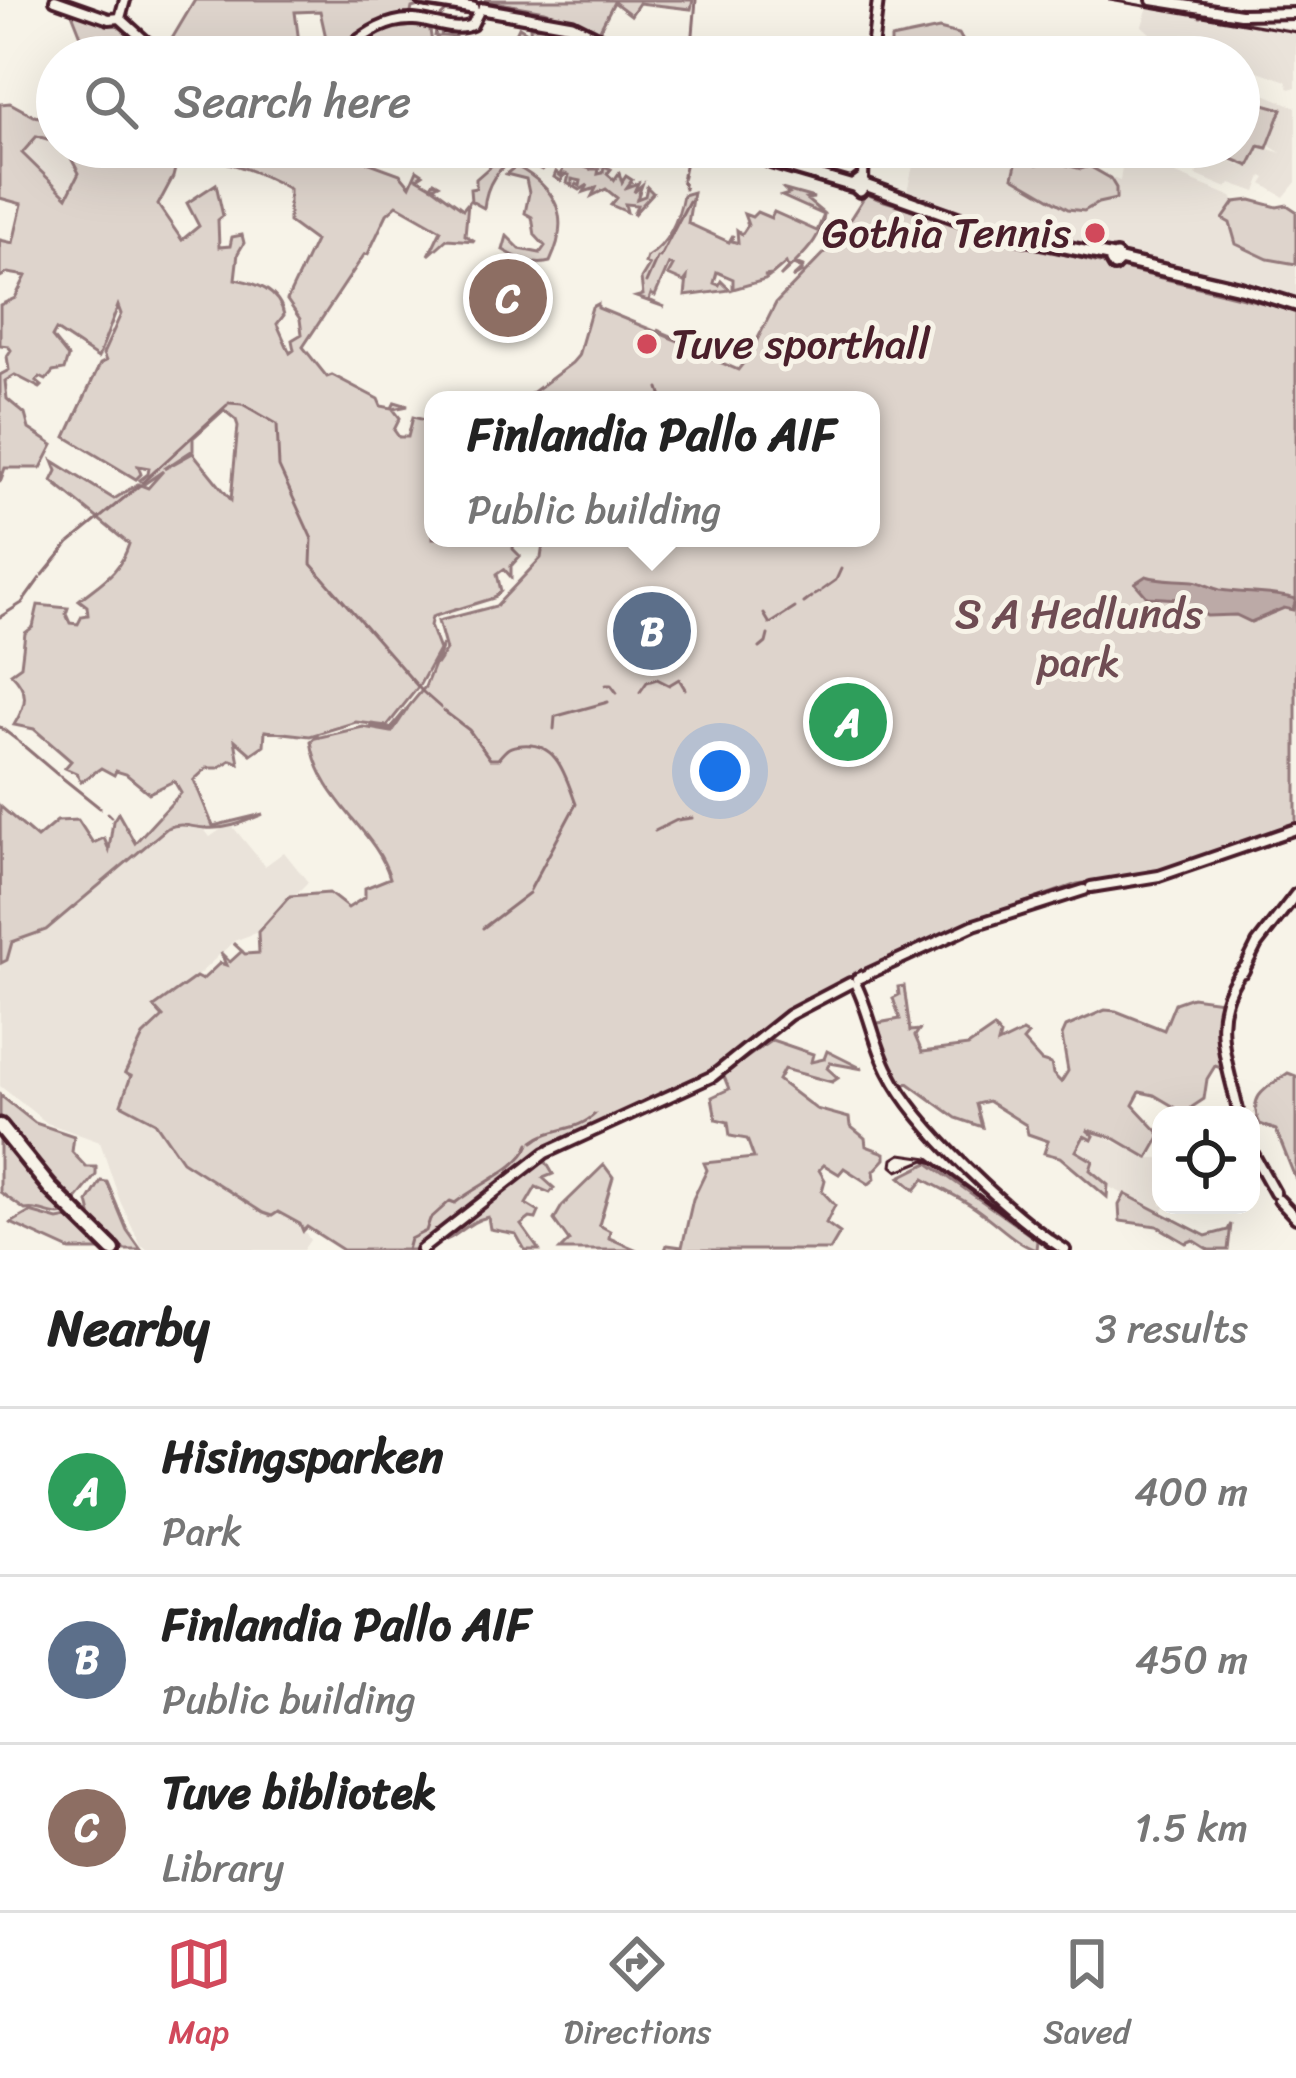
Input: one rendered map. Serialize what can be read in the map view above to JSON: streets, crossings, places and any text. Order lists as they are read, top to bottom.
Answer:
{
  "parks": ["S A Hedlunds park"],
  "places": ["Gothia Tennis", "Tuve sporthall"],
  "page": {
    "search": "Search here",
    "pins": ["C", "B", "A"],
    "popup": ["Finlandia Pallo AIF", "Public building"],
    "heading": ["Nearby", "3 results"],
    "list": [
      {
        "mark": "A",
        "name": "Hisingsparken",
        "note": "Park",
        "value": "400 m"
      },
      {
        "mark": "B",
        "name": "Finlandia Pallo AIF",
        "note": "Public building",
        "value": "450 m"
      },
      {
        "mark": "C",
        "name": "Tuve bibliotek",
        "note": "Library",
        "value": "1.5 km"
      }
    ],
    "nav": ["Map", "Directions", "Saved"]
  }
}
